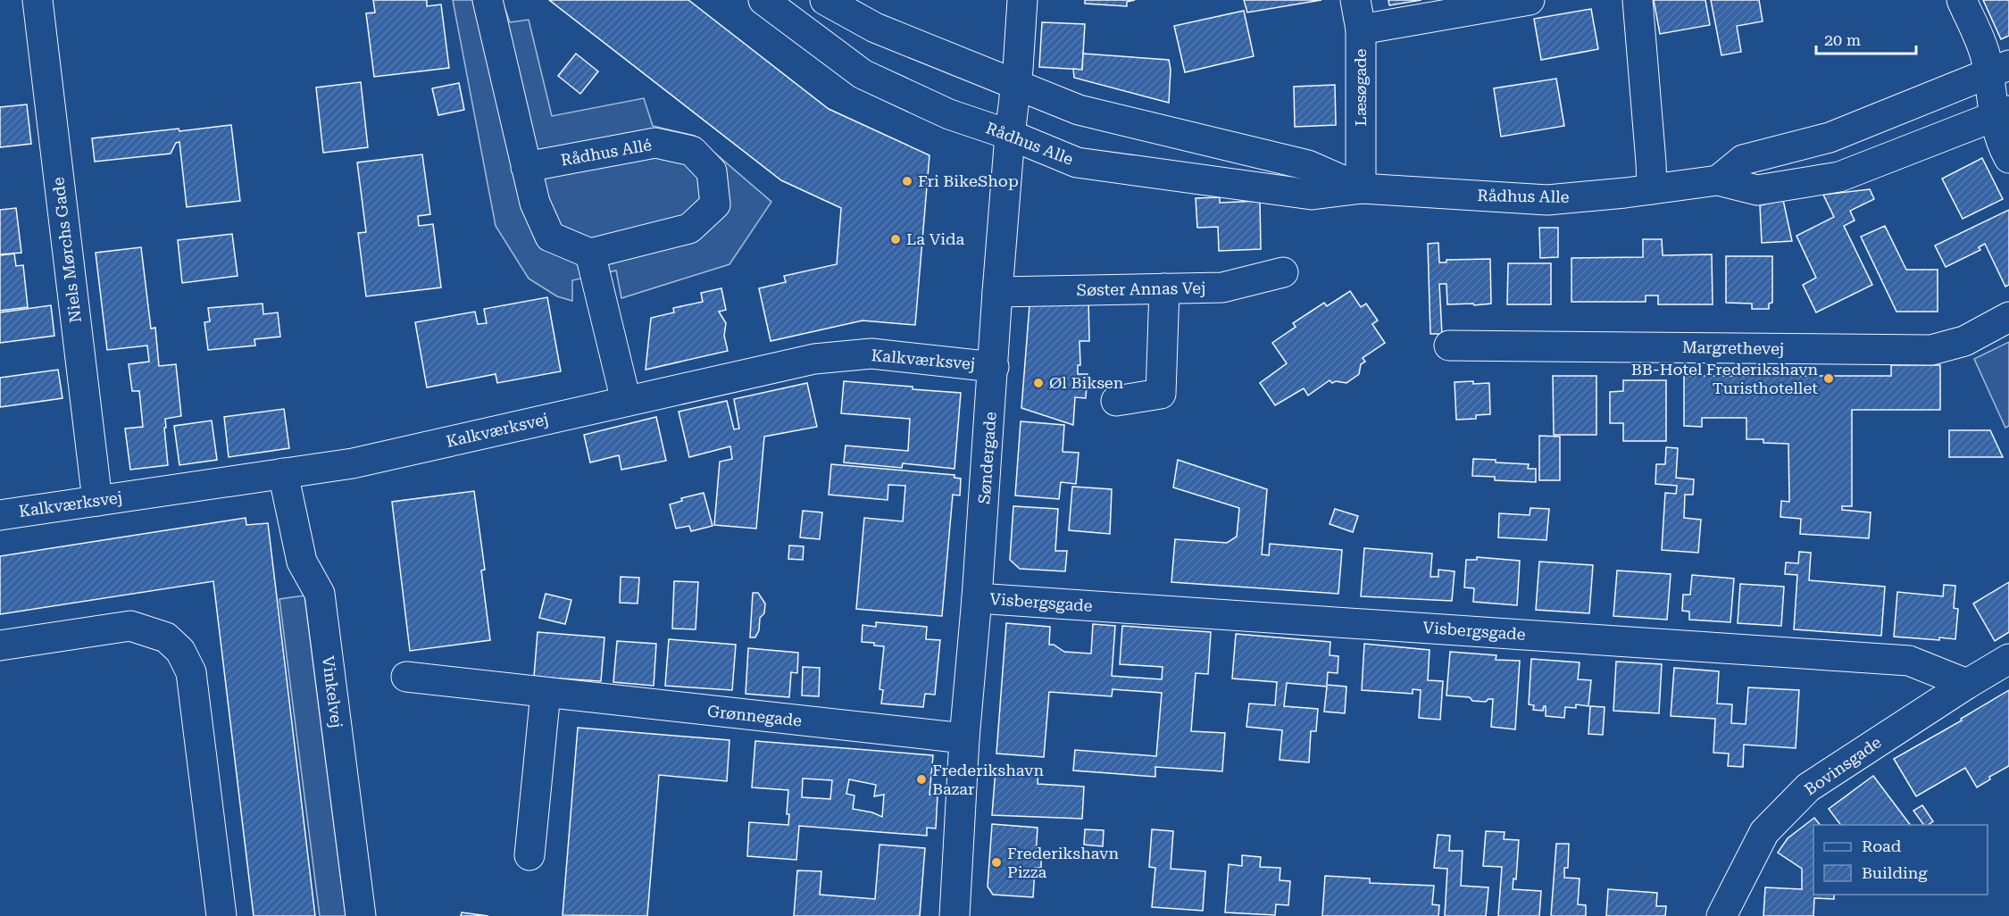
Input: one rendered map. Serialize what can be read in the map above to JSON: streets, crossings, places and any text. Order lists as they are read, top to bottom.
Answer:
{
  "streets": {
    "street": [
      "Læsøgade",
      "Rådhus Alle",
      "Rådhus Allé",
      "Niels Mørchs Gade",
      "Søster Annas Vej",
      "Margrethevej",
      "Kalkværksvej",
      "Søndergade",
      "Visbergsgade",
      "Vinkelvej",
      "Grønnegade",
      "Bovinsgade"
    ]
  },
  "crossings": [
    ["Læsøgade", "Rådhus Alle"],
    ["Rådhus Alle", "Søndergade"],
    ["Niels Mørchs Gade", "Kalkværksvej"],
    ["Søster Annas Vej", "Søndergade"],
    ["Kalkværksvej", "Søndergade"],
    ["Kalkværksvej", "Vinkelvej"],
    ["Søndergade", "Visbergsgade"],
    ["Søndergade", "Grønnegade"],
    ["Visbergsgade", "Bovinsgade"]
  ],
  "places": [
    "Fri BikeShop",
    "La Vida",
    "BB-Hotel Frederikshavn Turisthotellet",
    "Øl Biksen",
    "Frederikshavn Bazar",
    "Frederikshavn Pizza"
  ],
  "legend": ["Road", "Building"],
  "scale_bar": "20 m"
}
